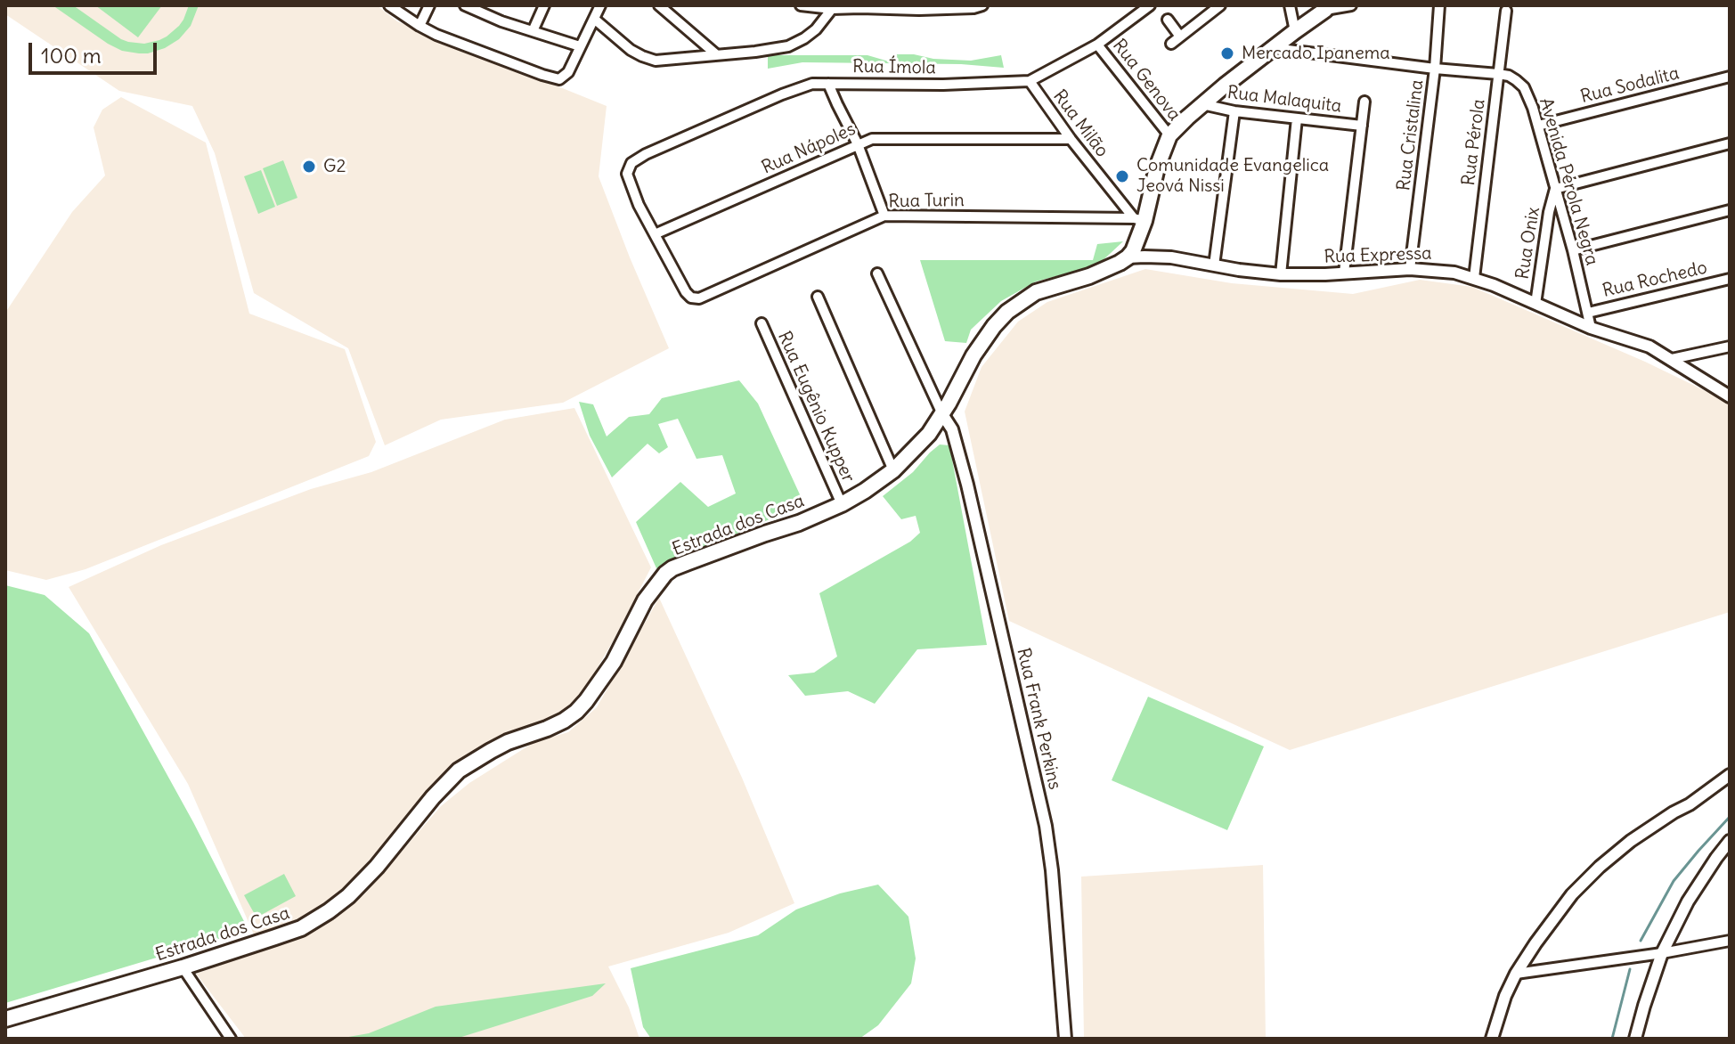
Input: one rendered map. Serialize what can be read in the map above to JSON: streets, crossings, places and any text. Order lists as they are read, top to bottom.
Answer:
{
  "streets": {
    "main road": ["Estrada dos Casa"],
    "street": [
      "Rua Ímola",
      "Rua Genova",
      "Rua Sodalita",
      "Rua Malaquita",
      "Rua Milão",
      "Rua Cristalina",
      "Rua Pérola",
      "Rua Nápoles",
      "Avenida Pérola Negra",
      "Rua Turin",
      "Rua Onix",
      "Rua Expressa",
      "Rua Rochedo",
      "Rua Eugênio Kupper",
      "Rua Frank Perkins"
    ]
  },
  "crossings": [
    ["Rua Ímola", "Rua Genova"],
    ["Rua Ímola", "Rua Milão"],
    ["Rua Ímola", "Rua Nápoles"],
    ["Rua Ímola", "Rua Turin"],
    ["Rua Sodalita", "Avenida Pérola Negra"],
    ["Rua Milão", "Rua Nápoles"],
    ["Rua Milão", "Rua Turin"],
    ["Rua Cristalina", "Avenida Pérola Negra"],
    ["Rua Cristalina", "Rua Expressa"],
    ["Rua Pérola", "Avenida Pérola Negra"],
    ["Rua Pérola", "Rua Expressa"],
    ["Rua Nápoles", "Rua Turin"],
    ["Avenida Pérola Negra", "Rua Onix"],
    ["Avenida Pérola Negra", "Rua Expressa"],
    ["Avenida Pérola Negra", "Rua Rochedo"],
    ["Rua Onix", "Rua Expressa"],
    ["Rua Expressa", "Estrada dos Casa"],
    ["Rua Eugênio Kupper", "Estrada dos Casa"],
    ["Estrada dos Casa", "Rua Frank Perkins"]
  ],
  "places": ["Mercado Ipanema", "G2", "Comunidade Evangelica Jeová Nissi"],
  "scale_bar": "100 m"
}
